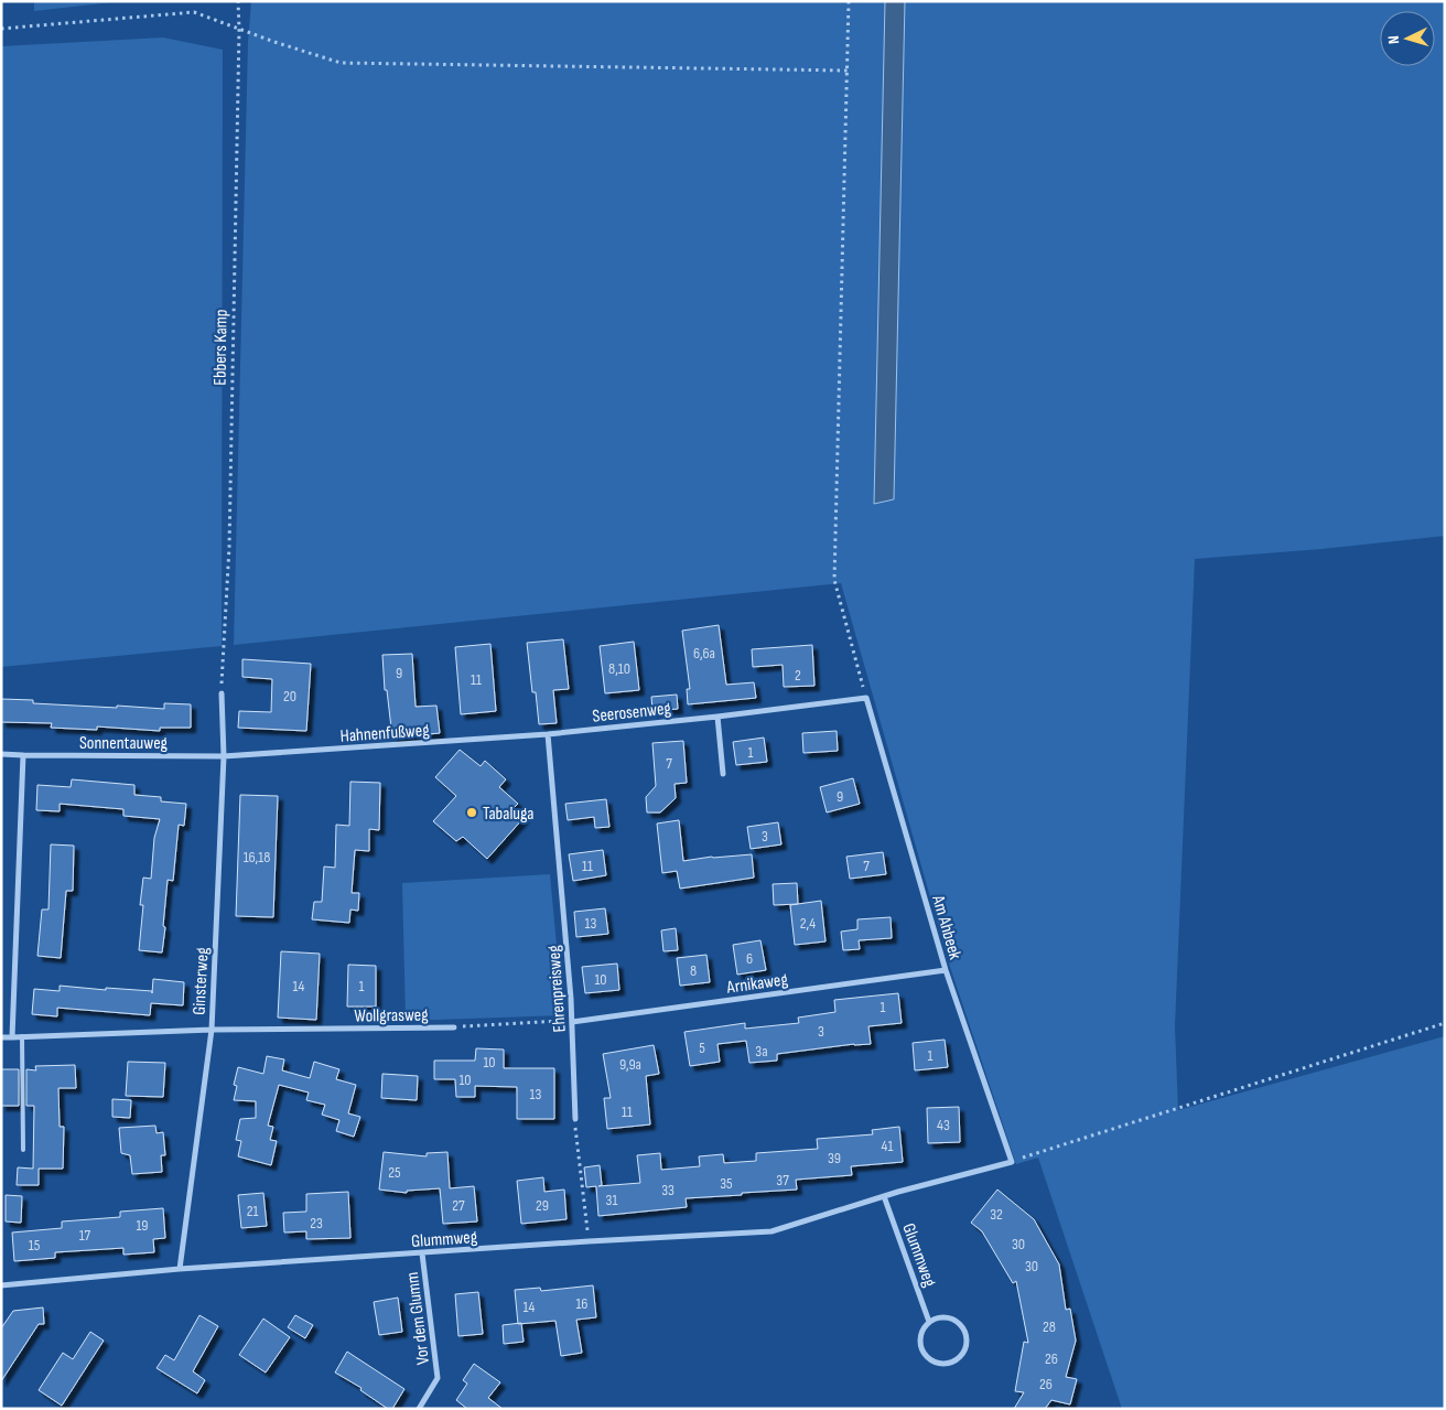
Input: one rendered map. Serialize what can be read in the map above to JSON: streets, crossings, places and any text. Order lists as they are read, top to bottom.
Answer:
{
  "streets": {
    "street": [
      "Seerosenweg",
      "Hahnenfußweg",
      "Sonnentauweg",
      "Am Ahbeek",
      "Ginsterweg",
      "Arnikaweg",
      "Ehrenpreisweg",
      "Wollgrasweg",
      "Glummweg",
      "Vor dem Glumm"
    ],
    "path": ["Ebbers Kamp"]
  },
  "crossings": [
    ["Ebbers Kamp", "Ginsterweg"],
    ["Seerosenweg", "Hahnenfußweg"],
    ["Seerosenweg", "Am Ahbeek"],
    ["Seerosenweg", "Ehrenpreisweg"],
    ["Hahnenfußweg", "Sonnentauweg"],
    ["Hahnenfußweg", "Ginsterweg"],
    ["Hahnenfußweg", "Ehrenpreisweg"],
    ["Sonnentauweg", "Ginsterweg"],
    ["Am Ahbeek", "Arnikaweg"],
    ["Am Ahbeek", "Glummweg"],
    ["Ginsterweg", "Wollgrasweg"],
    ["Ginsterweg", "Glummweg"],
    ["Arnikaweg", "Ehrenpreisweg"],
    ["Arnikaweg", "Wollgrasweg"],
    ["Ehrenpreisweg", "Wollgrasweg"],
    ["Glummweg", "Vor dem Glumm"]
  ],
  "places": ["Tabaluga"],
  "house_numbers": [
    "6,6a",
    "8,10",
    "9",
    "2",
    "11",
    "20",
    "1",
    "7",
    "9",
    "3",
    "16,18",
    "11",
    "7",
    "13",
    "2,4",
    "6",
    "8",
    "10",
    "14",
    "1",
    "1",
    "3",
    "5",
    "3a",
    "1",
    "10",
    "9,9a",
    "10",
    "13",
    "11",
    "43",
    "41",
    "39",
    "25",
    "37",
    "35",
    "33",
    "31",
    "27",
    "29",
    "21",
    "32",
    "23",
    "19",
    "17",
    "30",
    "15",
    "30",
    "16",
    "14",
    "28",
    "26",
    "26"
  ],
  "north": "left"
}
